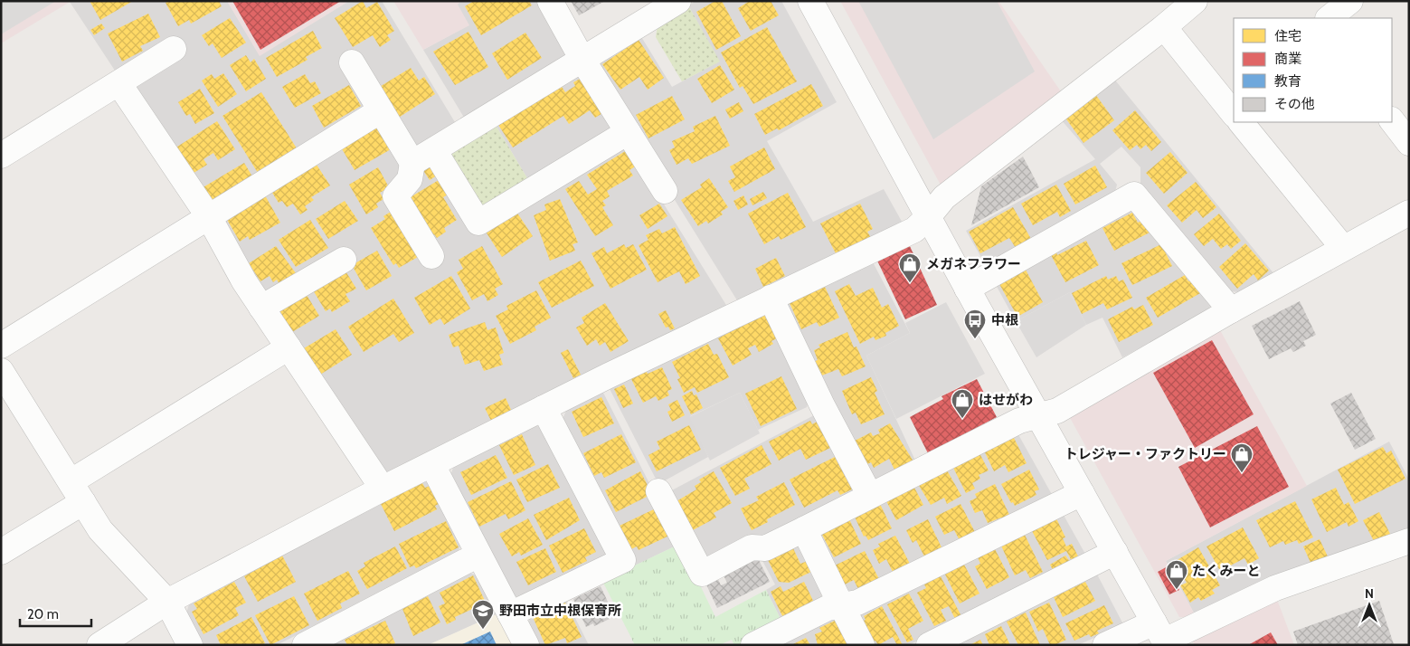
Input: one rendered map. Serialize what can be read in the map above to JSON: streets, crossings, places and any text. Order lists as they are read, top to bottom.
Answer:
{
  "places": {
    "shop": [
      "メガネフラワー",
      "はせがわ",
      "トレジャー・ファクトリー",
      "たくみーと"
    ],
    "bus stop": ["中根"],
    "school or university": ["野田市立中根保育所"]
  },
  "legend": [
    "住宅",
    "商業",
    "教育",
    "その他"
  ],
  "scale_bar": "20 m",
  "north": "top"
}
